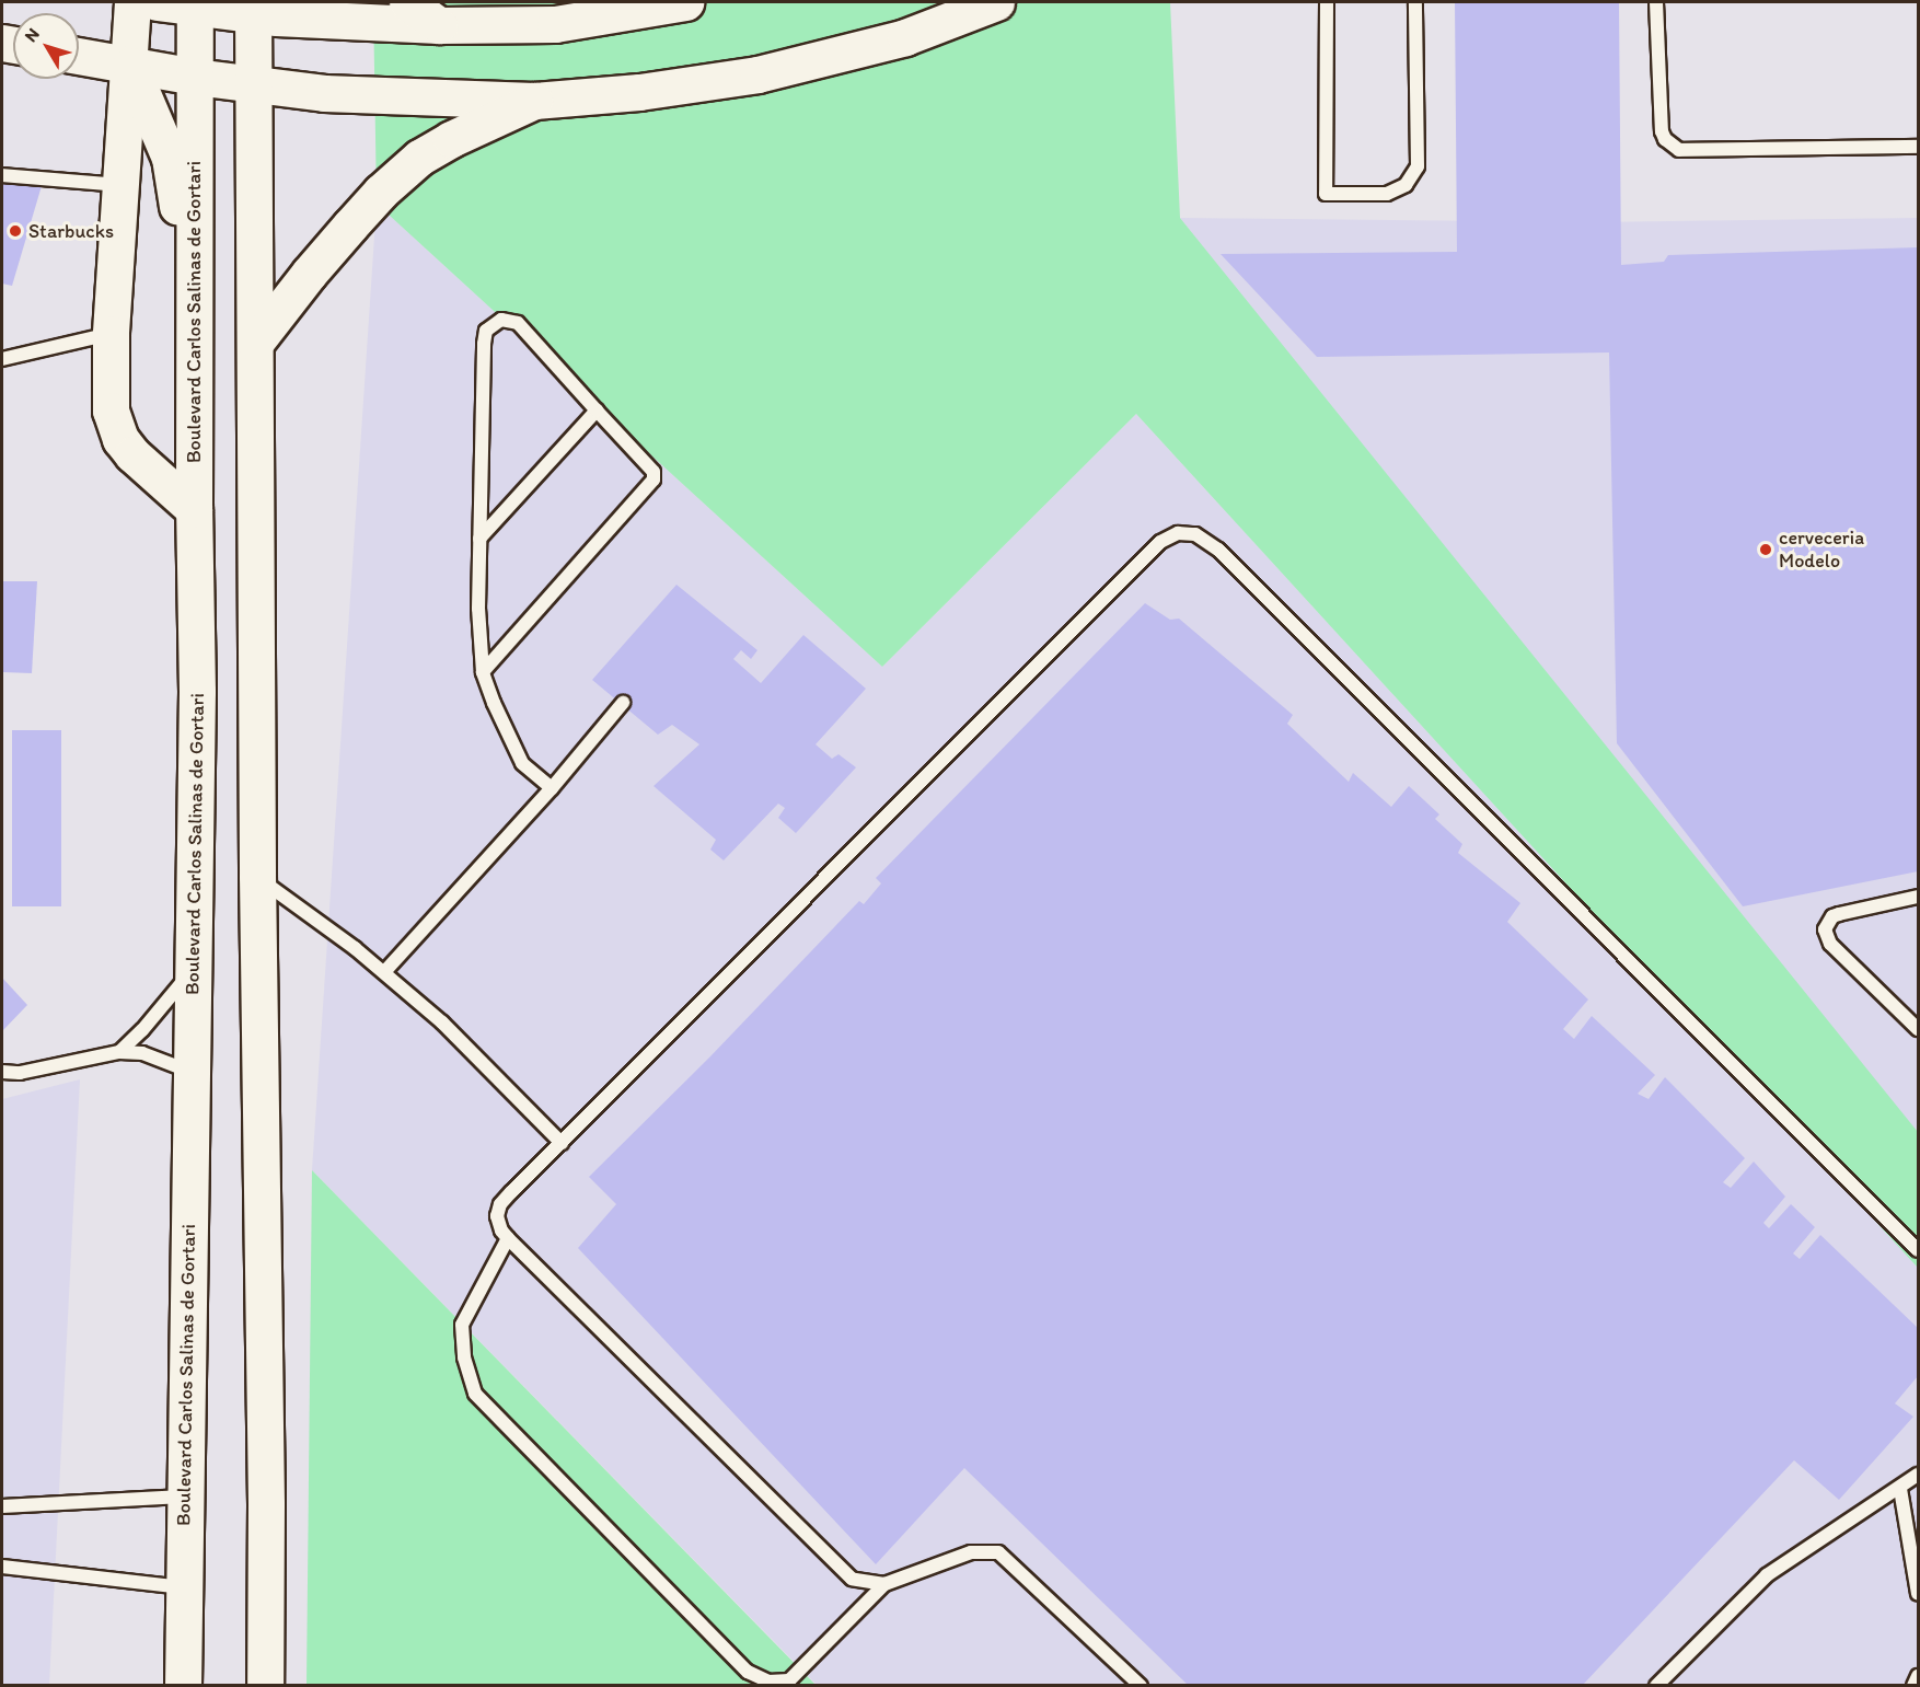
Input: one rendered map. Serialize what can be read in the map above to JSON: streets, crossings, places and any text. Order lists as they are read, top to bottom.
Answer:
{
  "streets": {
    "main road": ["Boulevard Carlos Salinas de Gortari"]
  },
  "places": ["Starbucks", "cerveceria Modelo"],
  "north": "top left"
}
